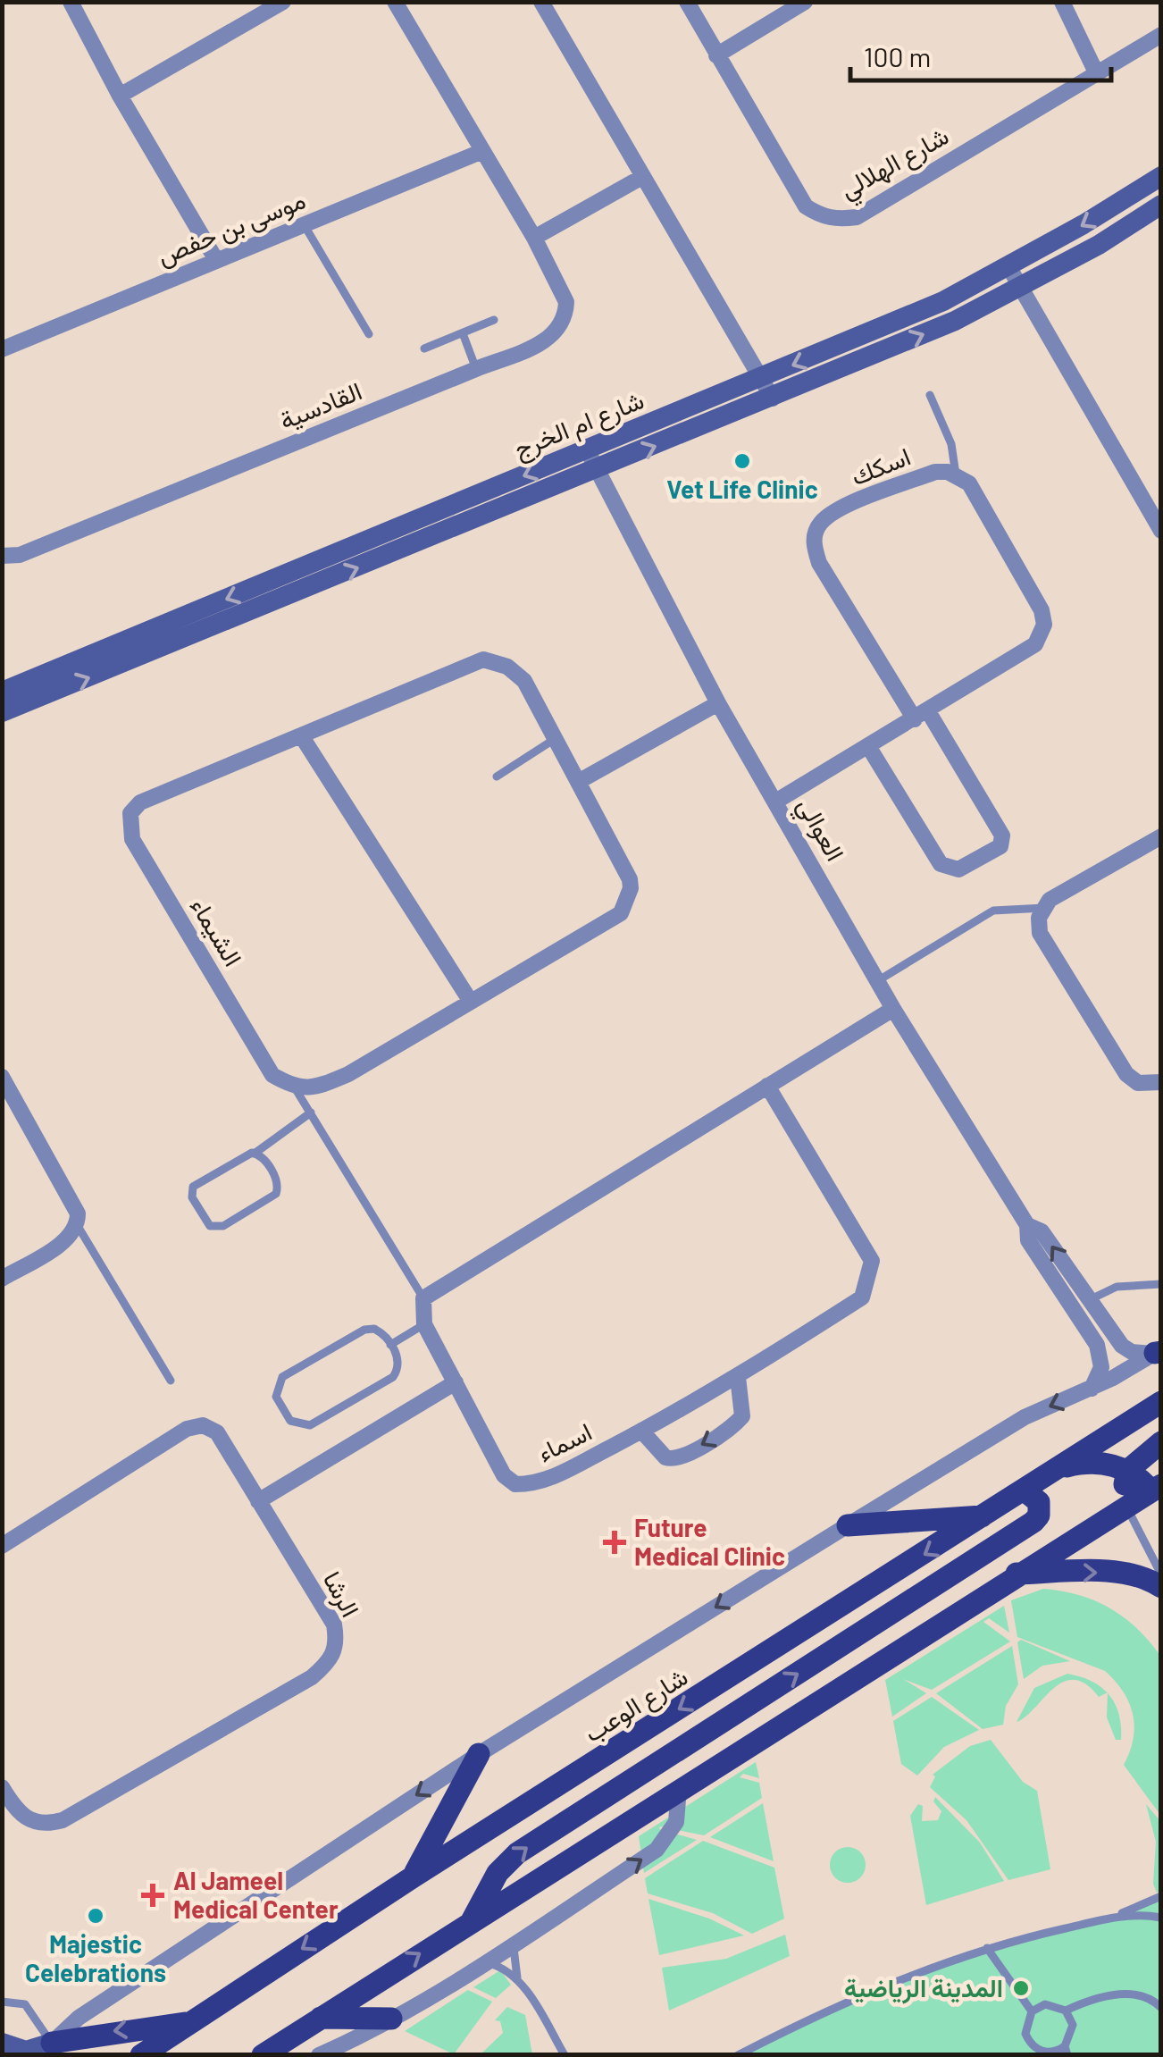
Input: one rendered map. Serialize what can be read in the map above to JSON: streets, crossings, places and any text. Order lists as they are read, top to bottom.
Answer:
{
  "streets": {
    "main road": ["شارع الوعب"],
    "street": [
      "شارع الهلالي",
      "موسى بن حفص",
      "القادسية",
      "شارع ام الخرج",
      "اسكك",
      "العوالي",
      "الشيماء",
      "اسماء",
      "الرشا"
    ]
  },
  "crossings": [
    ["موسى بن حفص", "القادسية"],
    ["شارع ام الخرج", "العوالي"],
    ["العوالي", "شارع الوعب"]
  ],
  "one_way": ["شارع الوعب"],
  "places": {
    "other": ["Vet Life Clinic", "Majestic Celebrations", "المدينة الرياضية"],
    "health": ["Future Medical Clinic", "Al Jameel Medical Center"]
  },
  "scale_bar": "100 m"
}
